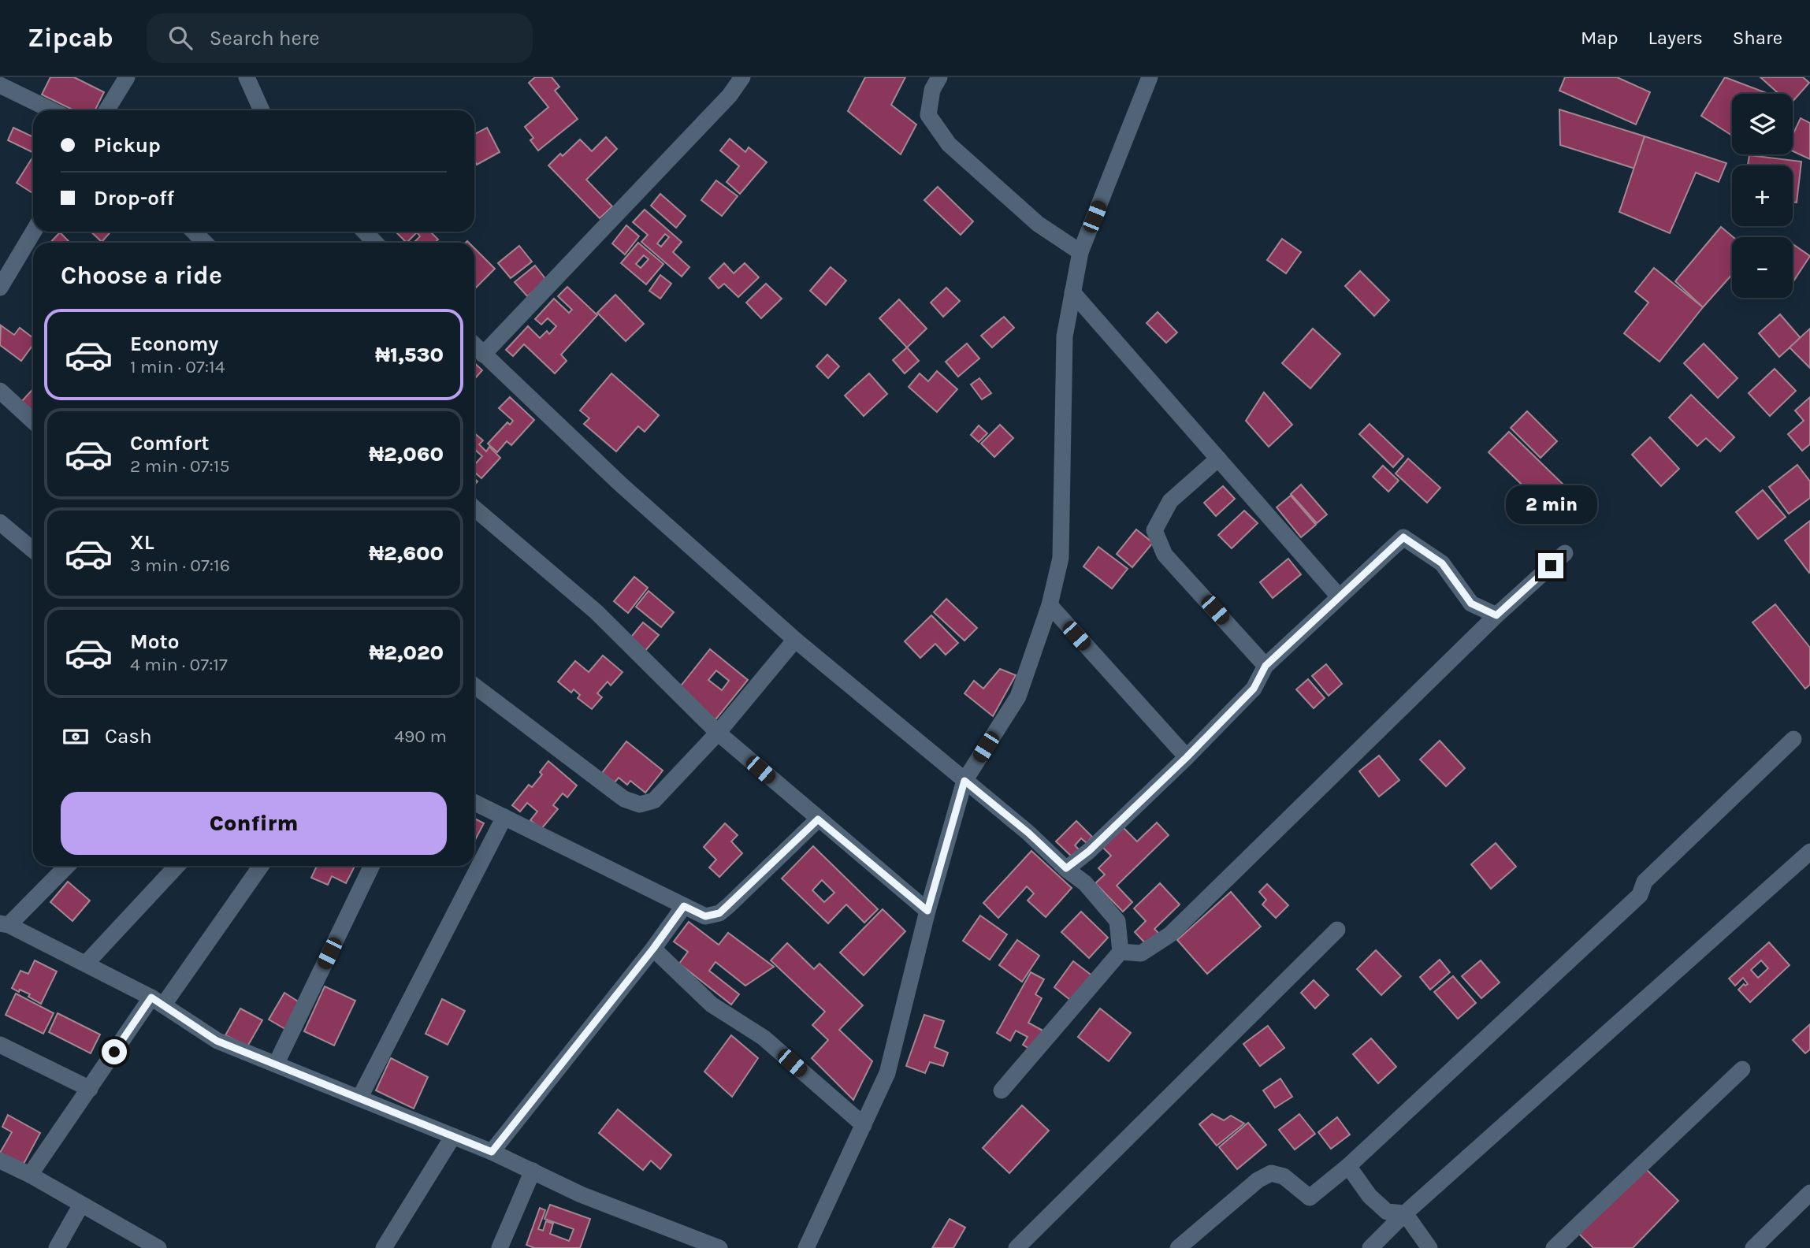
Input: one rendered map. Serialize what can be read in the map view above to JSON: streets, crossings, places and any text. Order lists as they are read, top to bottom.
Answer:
{
  "page": {
    "header": "Zipcab",
    "search": "Search here",
    "nav": ["Map", "Layers", "Share"],
    "map_buttons": ["+", "−"],
    "banner": ["Pickup", "Drop-off"],
    "heading": "Choose a ride",
    "list": [
      {
        "name": "Economy",
        "note": "1 min · 07:14",
        "value": "₦1,530"
      },
      {
        "name": "Comfort",
        "note": "2 min · 07:15",
        "value": "₦2,060"
      },
      {
        "name": "XL",
        "note": "3 min · 07:16",
        "value": "₦2,600"
      },
      {
        "name": "Moto",
        "note": "4 min · 07:17",
        "value": "₦2,020"
      }
    ],
    "bubble": "2 min",
    "pay": ["Cash", "490 m"],
    "buttons": "Confirm"
  }
}
